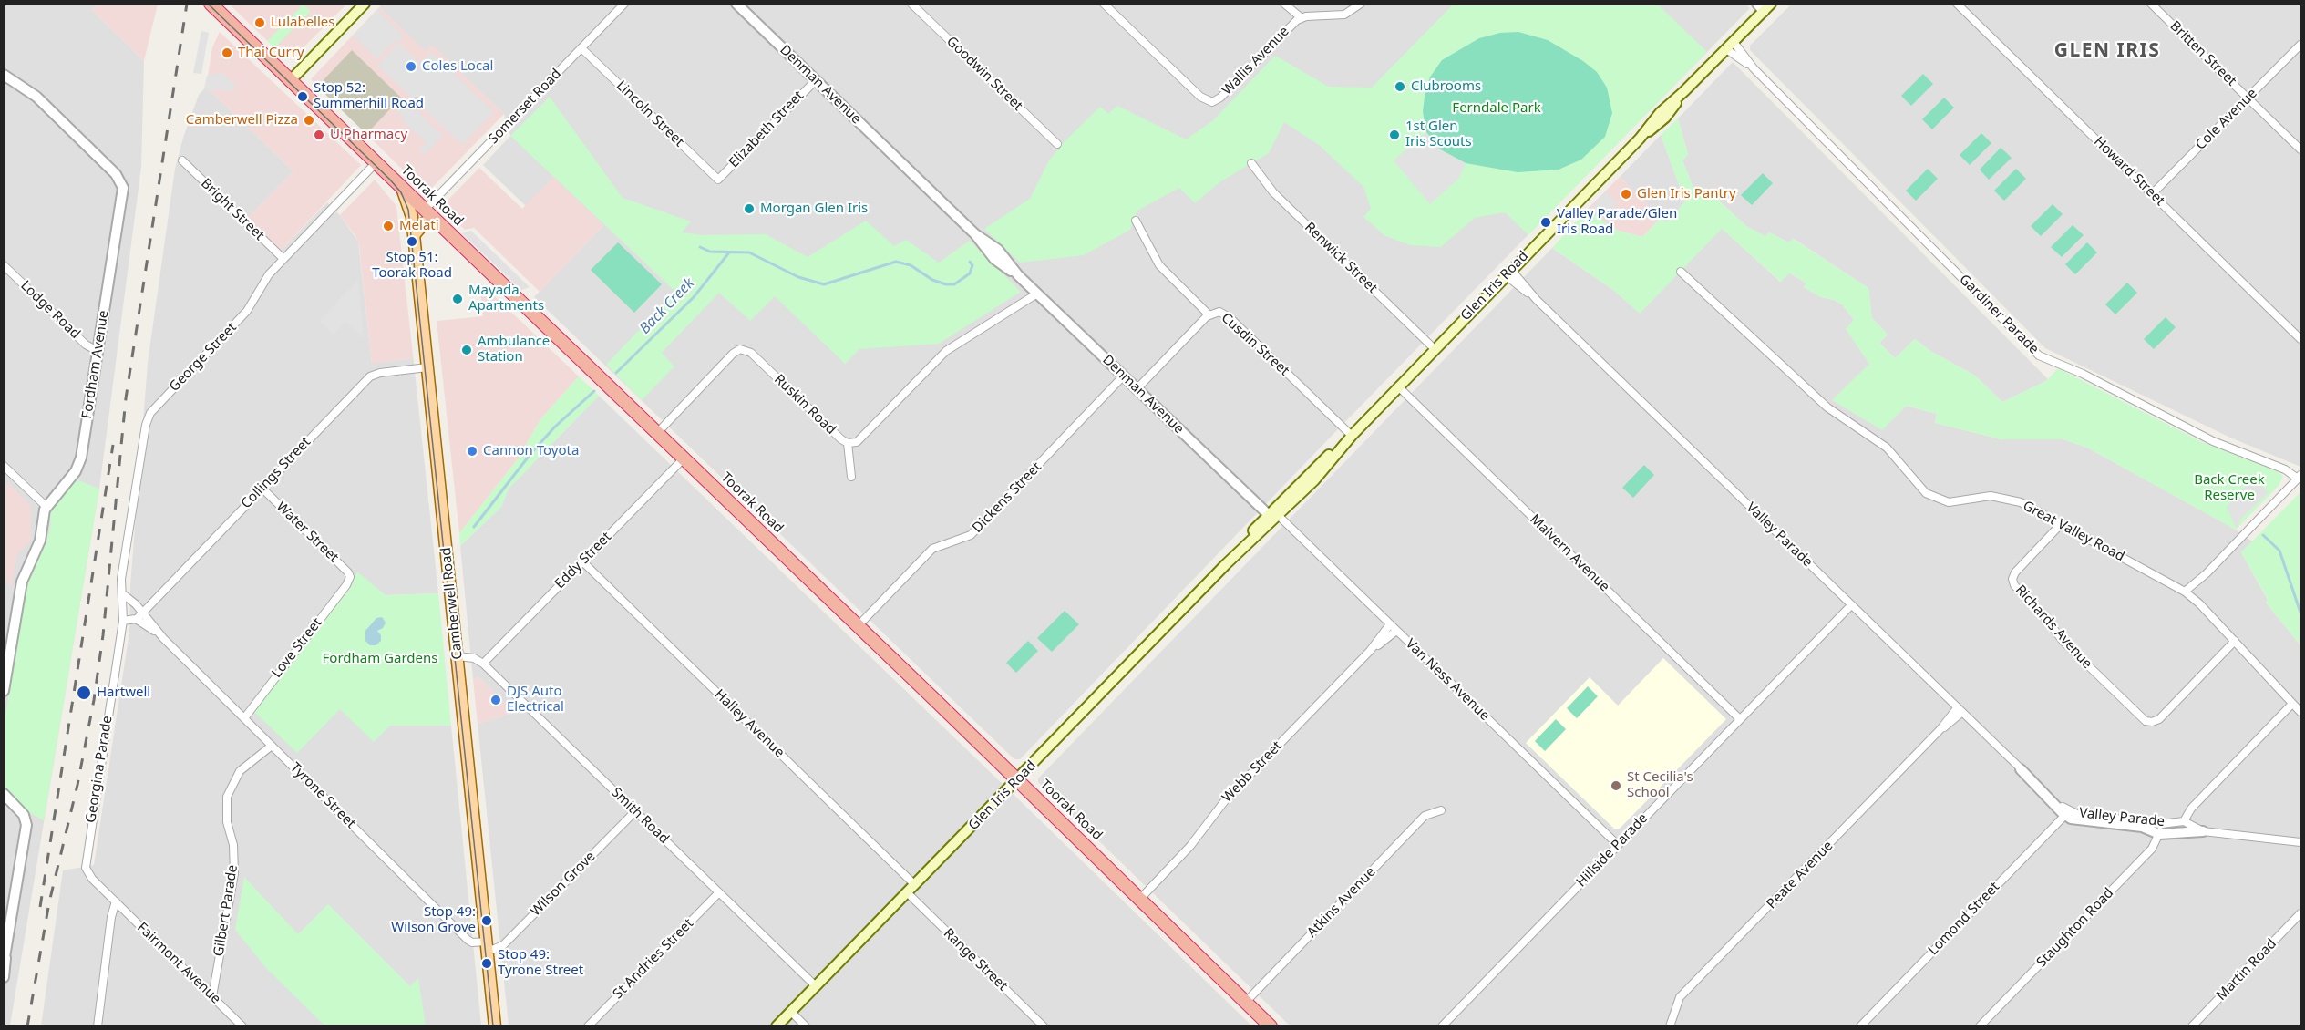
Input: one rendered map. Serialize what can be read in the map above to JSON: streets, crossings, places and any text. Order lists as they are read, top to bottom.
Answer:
{
  "streets": {
    "highway": ["Toorak Road"],
    "main road": ["Glen Iris Road", "Camberwell Road"],
    "street": [
      "Britten Street",
      "Wallis Avenue",
      "Goodwin Street",
      "Denman Avenue",
      "Somerset Road",
      "Lincoln Street",
      "Cole Avenue",
      "Elizabeth Street",
      "Howard Street",
      "Bright Street",
      "Renwick Street",
      "Lodge Road",
      "Gardiner Parade",
      "Cusdin Street",
      "George Street",
      "Fordham Avenue",
      "Ruskin Road",
      "Collings Street",
      "Dickens Street",
      "Great Valley Road",
      "Water Street",
      "Valley Parade",
      "Malvern Avenue",
      "Eddy Street",
      "Richards Avenue",
      "Love Street",
      "Van Ness Avenue",
      "Halley Avenue",
      "Georgina Parade",
      "Webb Street",
      "Tyrone Street",
      "Smith Road",
      "Hillside Parade",
      "Peate Avenue",
      "Wilson Grove",
      "Atkins Avenue",
      "Gilbert Parade",
      "Lomond Street",
      "Staughton Road",
      "St Andries Street",
      "Range Street",
      "Fairmont Avenue",
      "Martin Road"
    ]
  },
  "crossings": [
    ["Britten Street", "Cole Avenue"],
    ["Denman Avenue", "Elizabeth Street"],
    ["Denman Avenue", "Glen Iris Road"],
    ["Denman Avenue", "Cusdin Street"],
    ["Denman Avenue", "Ruskin Road"],
    ["Denman Avenue", "Dickens Street"],
    ["Denman Avenue", "Van Ness Avenue"],
    ["Somerset Road", "Lincoln Street"],
    ["Somerset Road", "Toorak Road"],
    ["Lincoln Street", "Elizabeth Street"],
    ["Cole Avenue", "Howard Street"],
    ["Toorak Road", "Glen Iris Road"],
    ["Toorak Road", "George Street"],
    ["Toorak Road", "Ruskin Road"],
    ["Toorak Road", "Dickens Street"],
    ["Toorak Road", "Eddy Street"],
    ["Toorak Road", "Camberwell Road"],
    ["Toorak Road", "Webb Street"],
    ["Toorak Road", "Atkins Avenue"],
    ["Bright Street", "George Street"],
    ["Renwick Street", "Glen Iris Road"],
    ["Glen Iris Road", "Gardiner Parade"],
    ["Glen Iris Road", "Cusdin Street"],
    ["Glen Iris Road", "Valley Parade"],
    ["Glen Iris Road", "Malvern Avenue"],
    ["Glen Iris Road", "Van Ness Avenue"],
    ["Glen Iris Road", "Halley Avenue"],
    ["Glen Iris Road", "Smith Road"],
    ["Glen Iris Road", "Range Street"],
    ["Lodge Road", "Fordham Avenue"],
    ["George Street", "Georgina Parade"],
    ["George Street", "Tyrone Street"],
    ["Collings Street", "Water Street"],
    ["Collings Street", "Camberwell Road"],
    ["Collings Street", "Tyrone Street"],
    ["Great Valley Road", "Richards Avenue"],
    ["Water Street", "Love Street"],
    ["Valley Parade", "Hillside Parade"],
    ["Valley Parade", "Peate Avenue"],
    ["Valley Parade", "Lomond Street"],
    ["Valley Parade", "Staughton Road"],
    ["Malvern Avenue", "Hillside Parade"],
    ["Eddy Street", "Halley Avenue"],
    ["Eddy Street", "Smith Road"],
    ["Camberwell Road", "Tyrone Street"],
    ["Camberwell Road", "Smith Road"],
    ["Camberwell Road", "Wilson Grove"],
    ["Love Street", "Tyrone Street"],
    ["Van Ness Avenue", "Webb Street"],
    ["Van Ness Avenue", "Hillside Parade"],
    ["Georgina Parade", "Tyrone Street"],
    ["Georgina Parade", "Fairmont Avenue"],
    ["Tyrone Street", "Wilson Grove"],
    ["Tyrone Street", "Gilbert Parade"],
    ["Smith Road", "Wilson Grove"],
    ["Smith Road", "St Andries Street"],
    ["Gilbert Parade", "Fairmont Avenue"]
  ],
  "districts": ["GLEN IRIS"],
  "water": ["Back Creek"],
  "parks": ["Ferndale Park", "Back Creek Reserve", "Fordham Gardens"],
  "places": [
    "Lulabelles",
    "Thai Curry",
    "Coles Local",
    "Clubrooms",
    "Stop 52: Summerhill Road",
    "Camberwell Pizza",
    "U Pharmacy",
    "1st Glen Iris Scouts",
    "Glen Iris Pantry",
    "Morgan Glen Iris",
    "Valley Parade/Glen Iris Road",
    "Melati",
    "Stop 51: Toorak Road",
    "Mayada Apartments",
    "Ambulance Station",
    "Cannon Toyota",
    "Hartwell",
    "DJS Auto Electrical",
    "St Cecilia's School",
    "Stop 49: Wilson Grove",
    "Stop 49: Tyrone Street"
  ]
}
